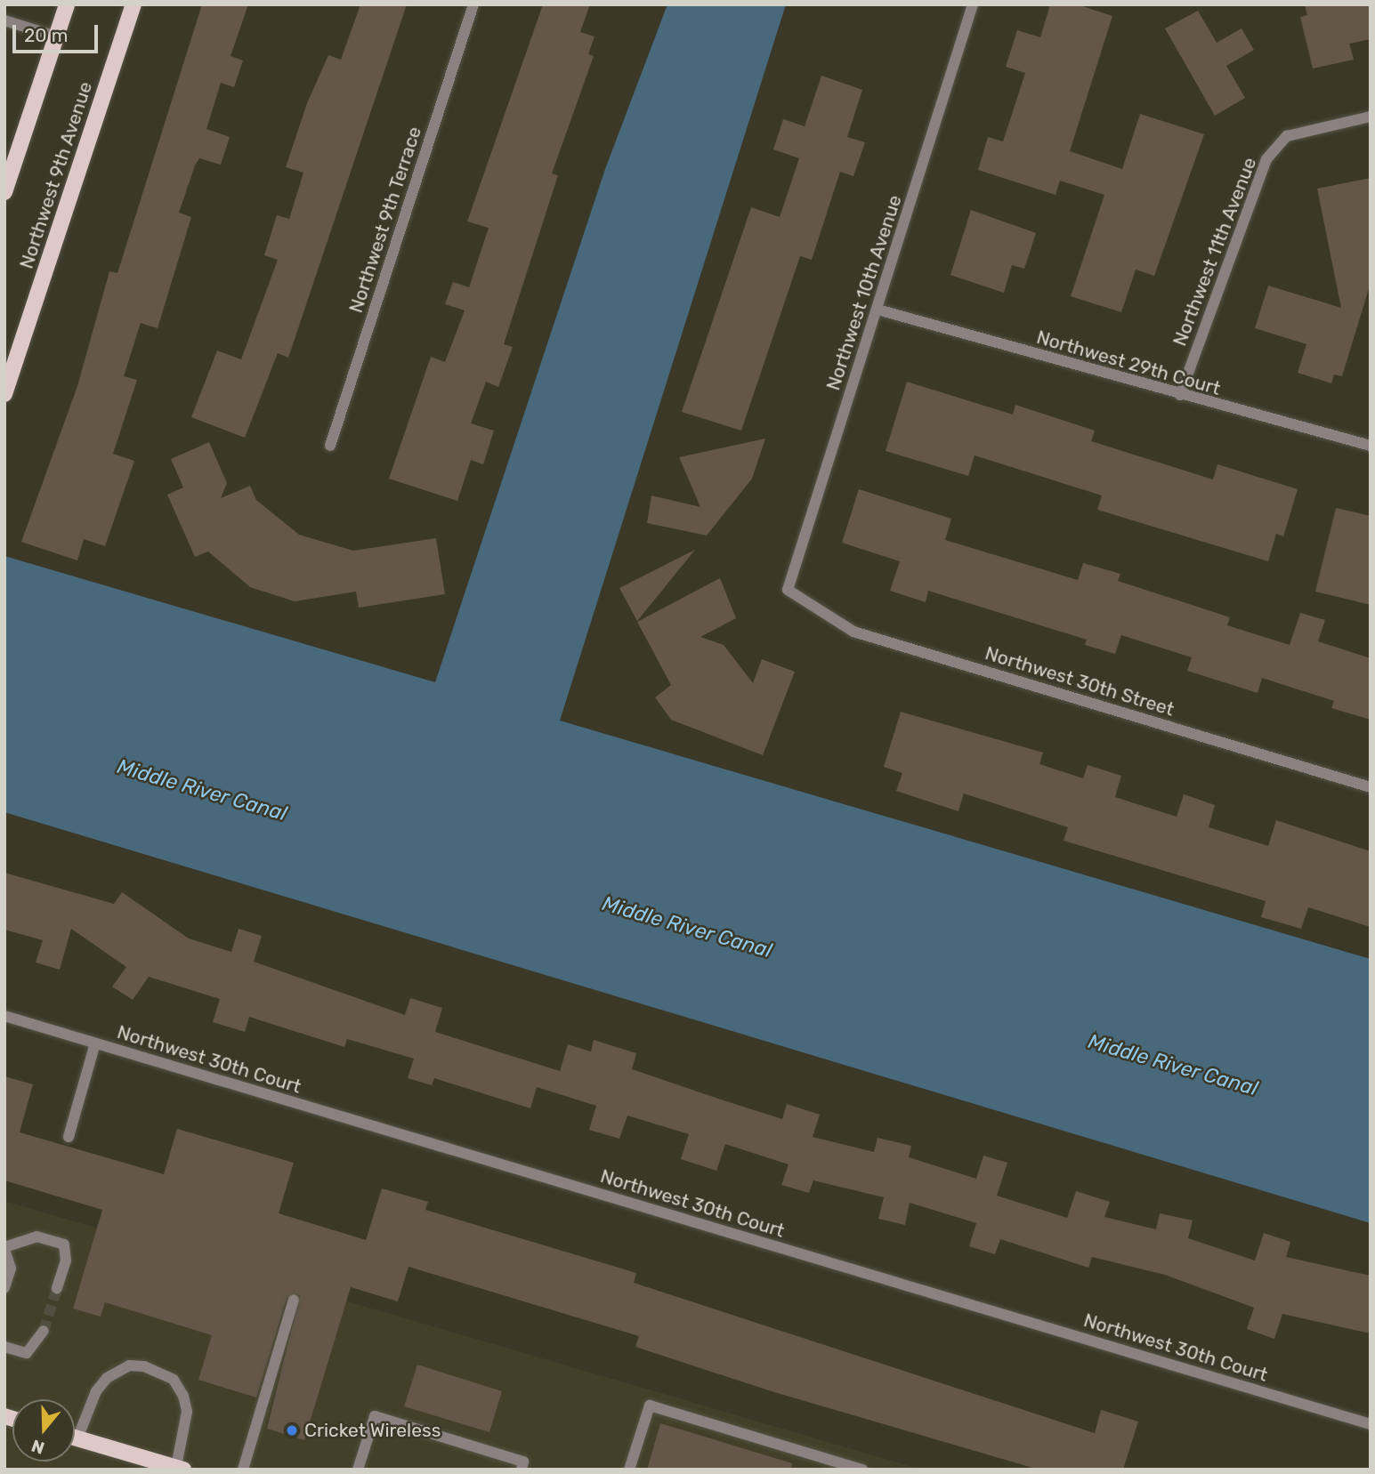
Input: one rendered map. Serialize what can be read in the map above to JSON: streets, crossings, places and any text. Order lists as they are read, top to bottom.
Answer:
{
  "streets": {
    "main road": ["Northwest 9th Avenue"],
    "street": [
      "Northwest 9th Terrace",
      "Northwest 11th Avenue",
      "Northwest 10th Avenue",
      "Northwest 29th Court",
      "Northwest 30th Street",
      "Northwest 30th Court"
    ]
  },
  "crossings": [
    ["Northwest 11th Avenue", "Northwest 29th Court"],
    ["Northwest 10th Avenue", "Northwest 29th Court"],
    ["Northwest 10th Avenue", "Northwest 30th Street"]
  ],
  "water": ["Middle River Canal"],
  "places": ["Cricket Wireless"],
  "scale_bar": "20 m",
  "north": "bottom"
}
